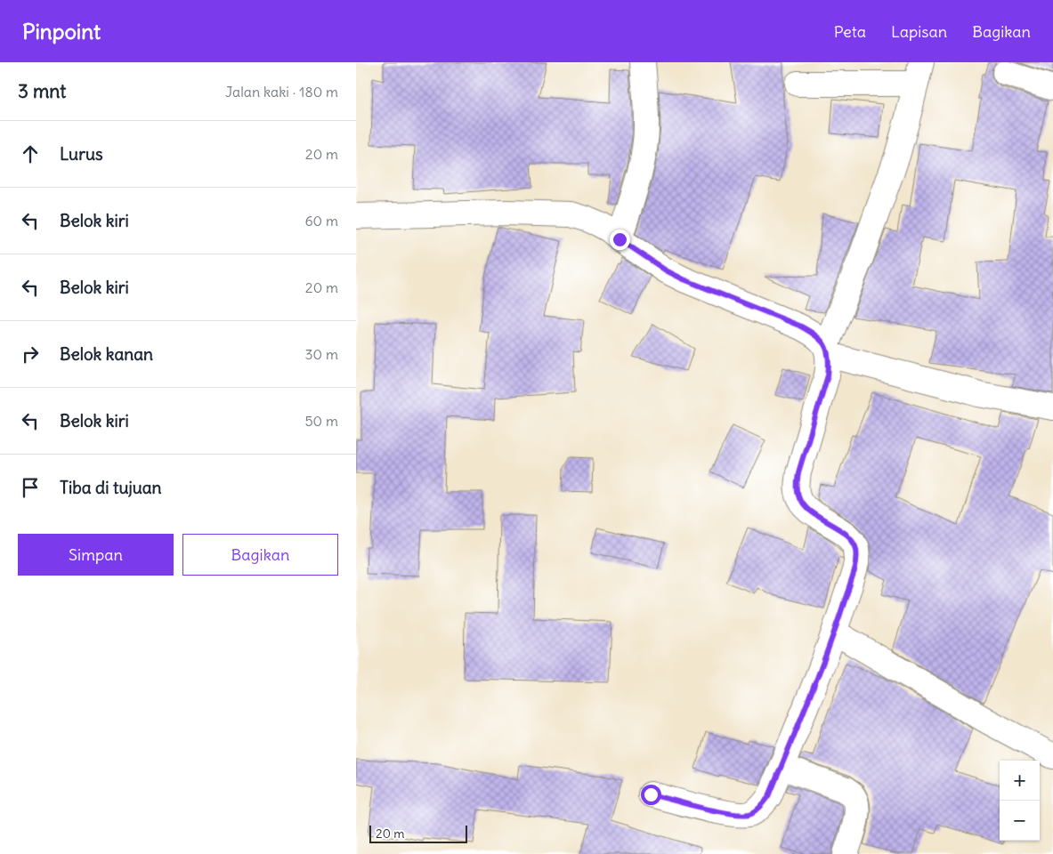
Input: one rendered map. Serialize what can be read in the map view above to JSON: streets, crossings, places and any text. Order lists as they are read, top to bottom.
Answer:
{
  "scale_bar": "20 m",
  "page": {
    "header": "Pinpoint",
    "nav": ["Peta", "Lapisan", "Bagikan"],
    "heading": ["3 mnt", "Jalan kaki · 180 m"],
    "list": [
      ["Lurus", "20 m"],
      ["Belok kiri", "60 m"],
      ["Belok kiri", "20 m"],
      ["Belok kanan", "30 m"],
      ["Belok kiri", "50 m"],
      "Tiba di tujuan"
    ],
    "buttons": ["Simpan", "Bagikan"],
    "map_buttons": ["+", "−"],
    "scale": "20 m"
  }
}
